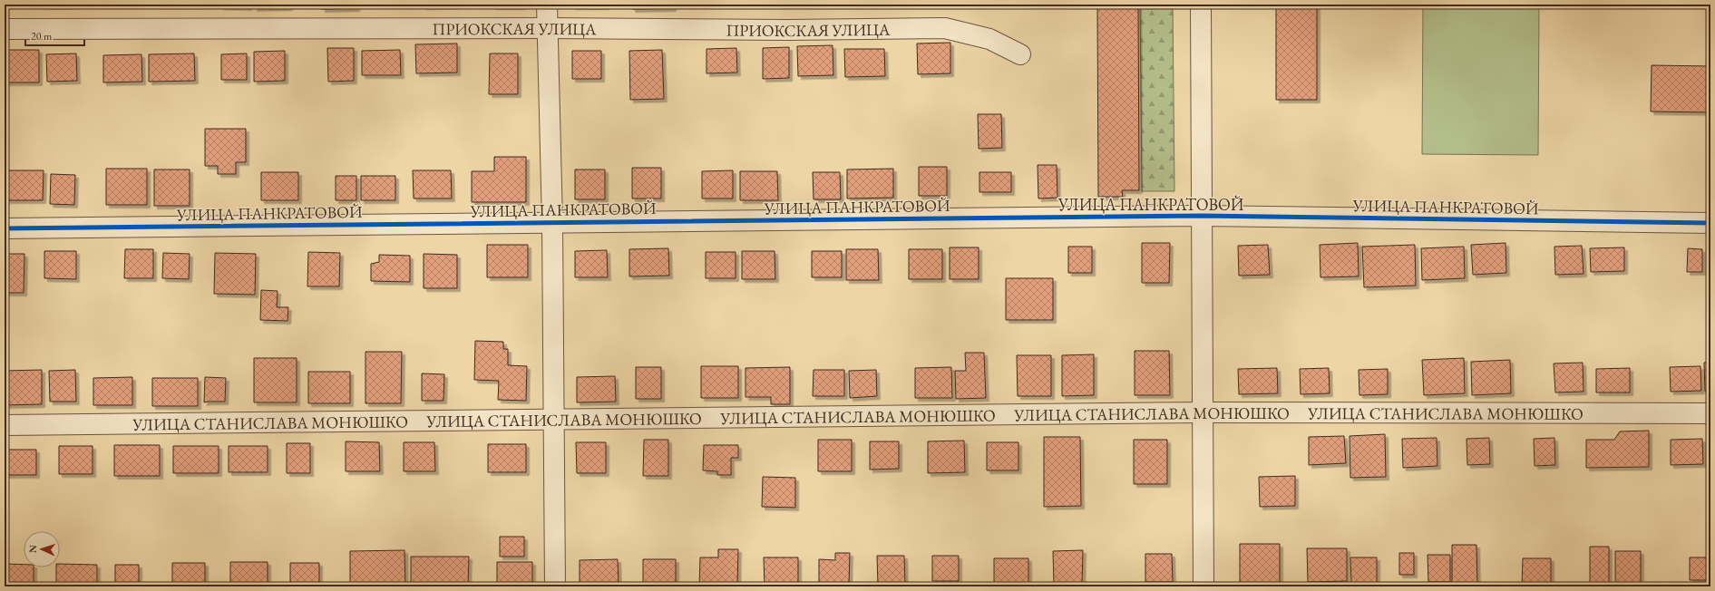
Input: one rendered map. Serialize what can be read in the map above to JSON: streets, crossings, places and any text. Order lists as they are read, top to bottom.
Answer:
{
  "streets": {
    "street": ["ПРИОКСКАЯ УЛИЦА", "УЛИЦА ПАНКРАТОВОЙ", "УЛИЦА СТАНИСЛАВА МОНЮШКО"]
  },
  "scale_bar": "20 m",
  "north": "left"
}
